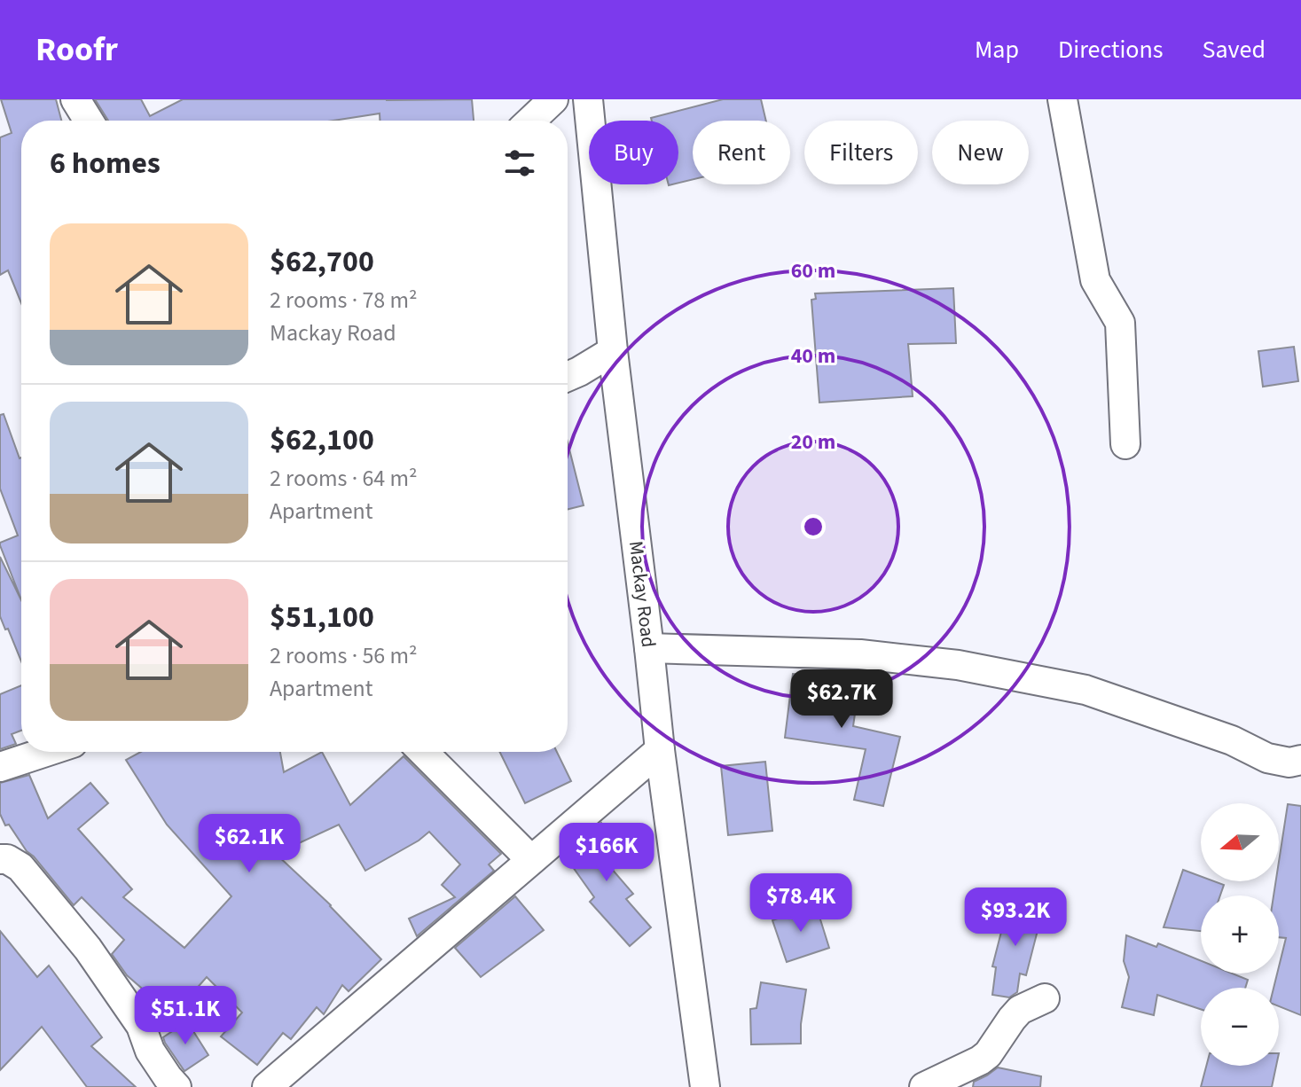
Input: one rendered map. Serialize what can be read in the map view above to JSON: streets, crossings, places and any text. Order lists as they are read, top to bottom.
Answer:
{
  "streets": {
    "street": ["Mackay Road"]
  },
  "north": "left",
  "page": {
    "header": "Roofr",
    "nav": ["Map", "Directions", "Saved"],
    "chip": [
      "Buy",
      "Rent",
      "Filters",
      "New"
    ],
    "heading": "6 homes",
    "list": [
      {
        "name": "$62,700",
        "note": "2 rooms · 78 m² · Mackay Road"
      },
      {
        "name": "$62,100",
        "note": "2 rooms · 64 m² · Apartment"
      },
      {
        "name": "$51,100",
        "note": "2 rooms · 56 m² · Apartment"
      }
    ],
    "price": [
      "$62.7K",
      "$62.1K",
      "$166K",
      "$78.4K",
      "$93.2K",
      "$51.1K"
    ],
    "map_buttons": ["+", "−"]
  },
  "rings": ["60 m", "40 m", "20 m"]
}
